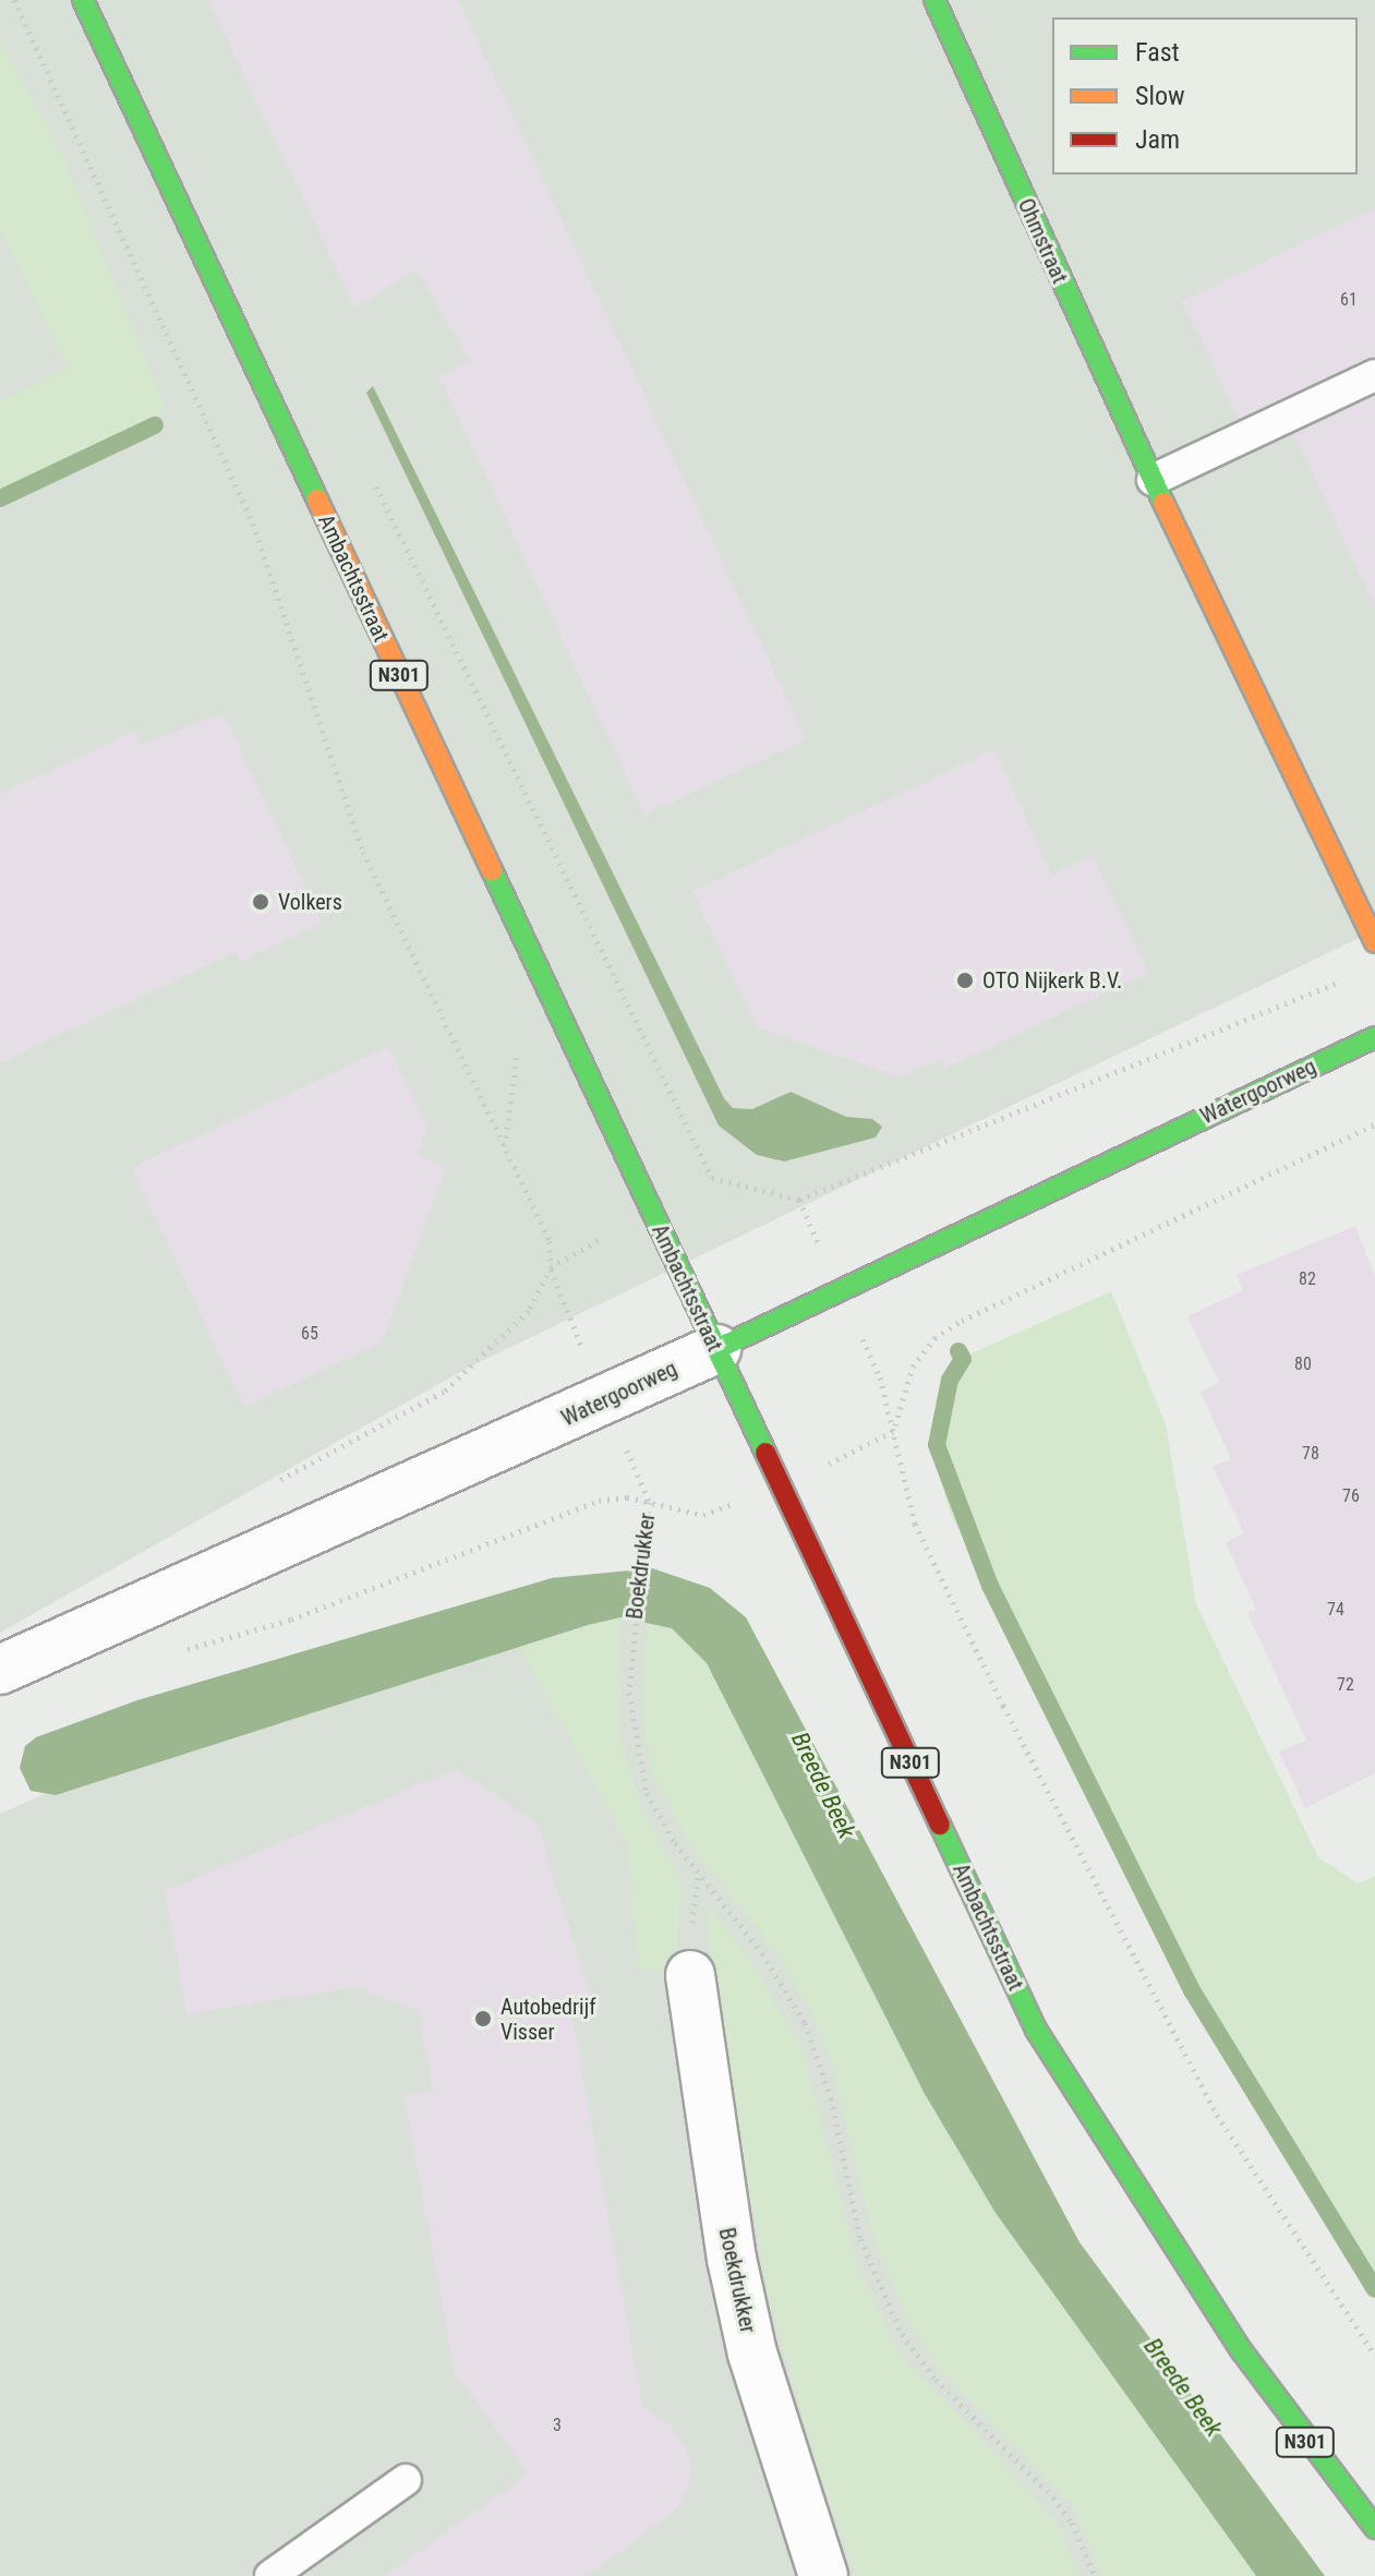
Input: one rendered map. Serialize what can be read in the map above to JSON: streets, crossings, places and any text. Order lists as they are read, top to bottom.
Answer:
{
  "streets": {
    "main road": [
      "Ohmstraat",
      "Ambachtsstraat",
      "N301",
      "Watergoorweg"
    ],
    "street": ["Boekdrukker"]
  },
  "crossings": [
    ["Ambachtsstraat", "Watergoorweg"]
  ],
  "water": ["Breede Beek"],
  "places": ["Volkers", "OTO Nijkerk B.V.", "Autobedrijf Visser"],
  "house_numbers": [
    "61",
    "82",
    "65",
    "80",
    "78",
    "76",
    "74",
    "72",
    "3"
  ],
  "legend": ["Fast", "Slow", "Jam"]
}
